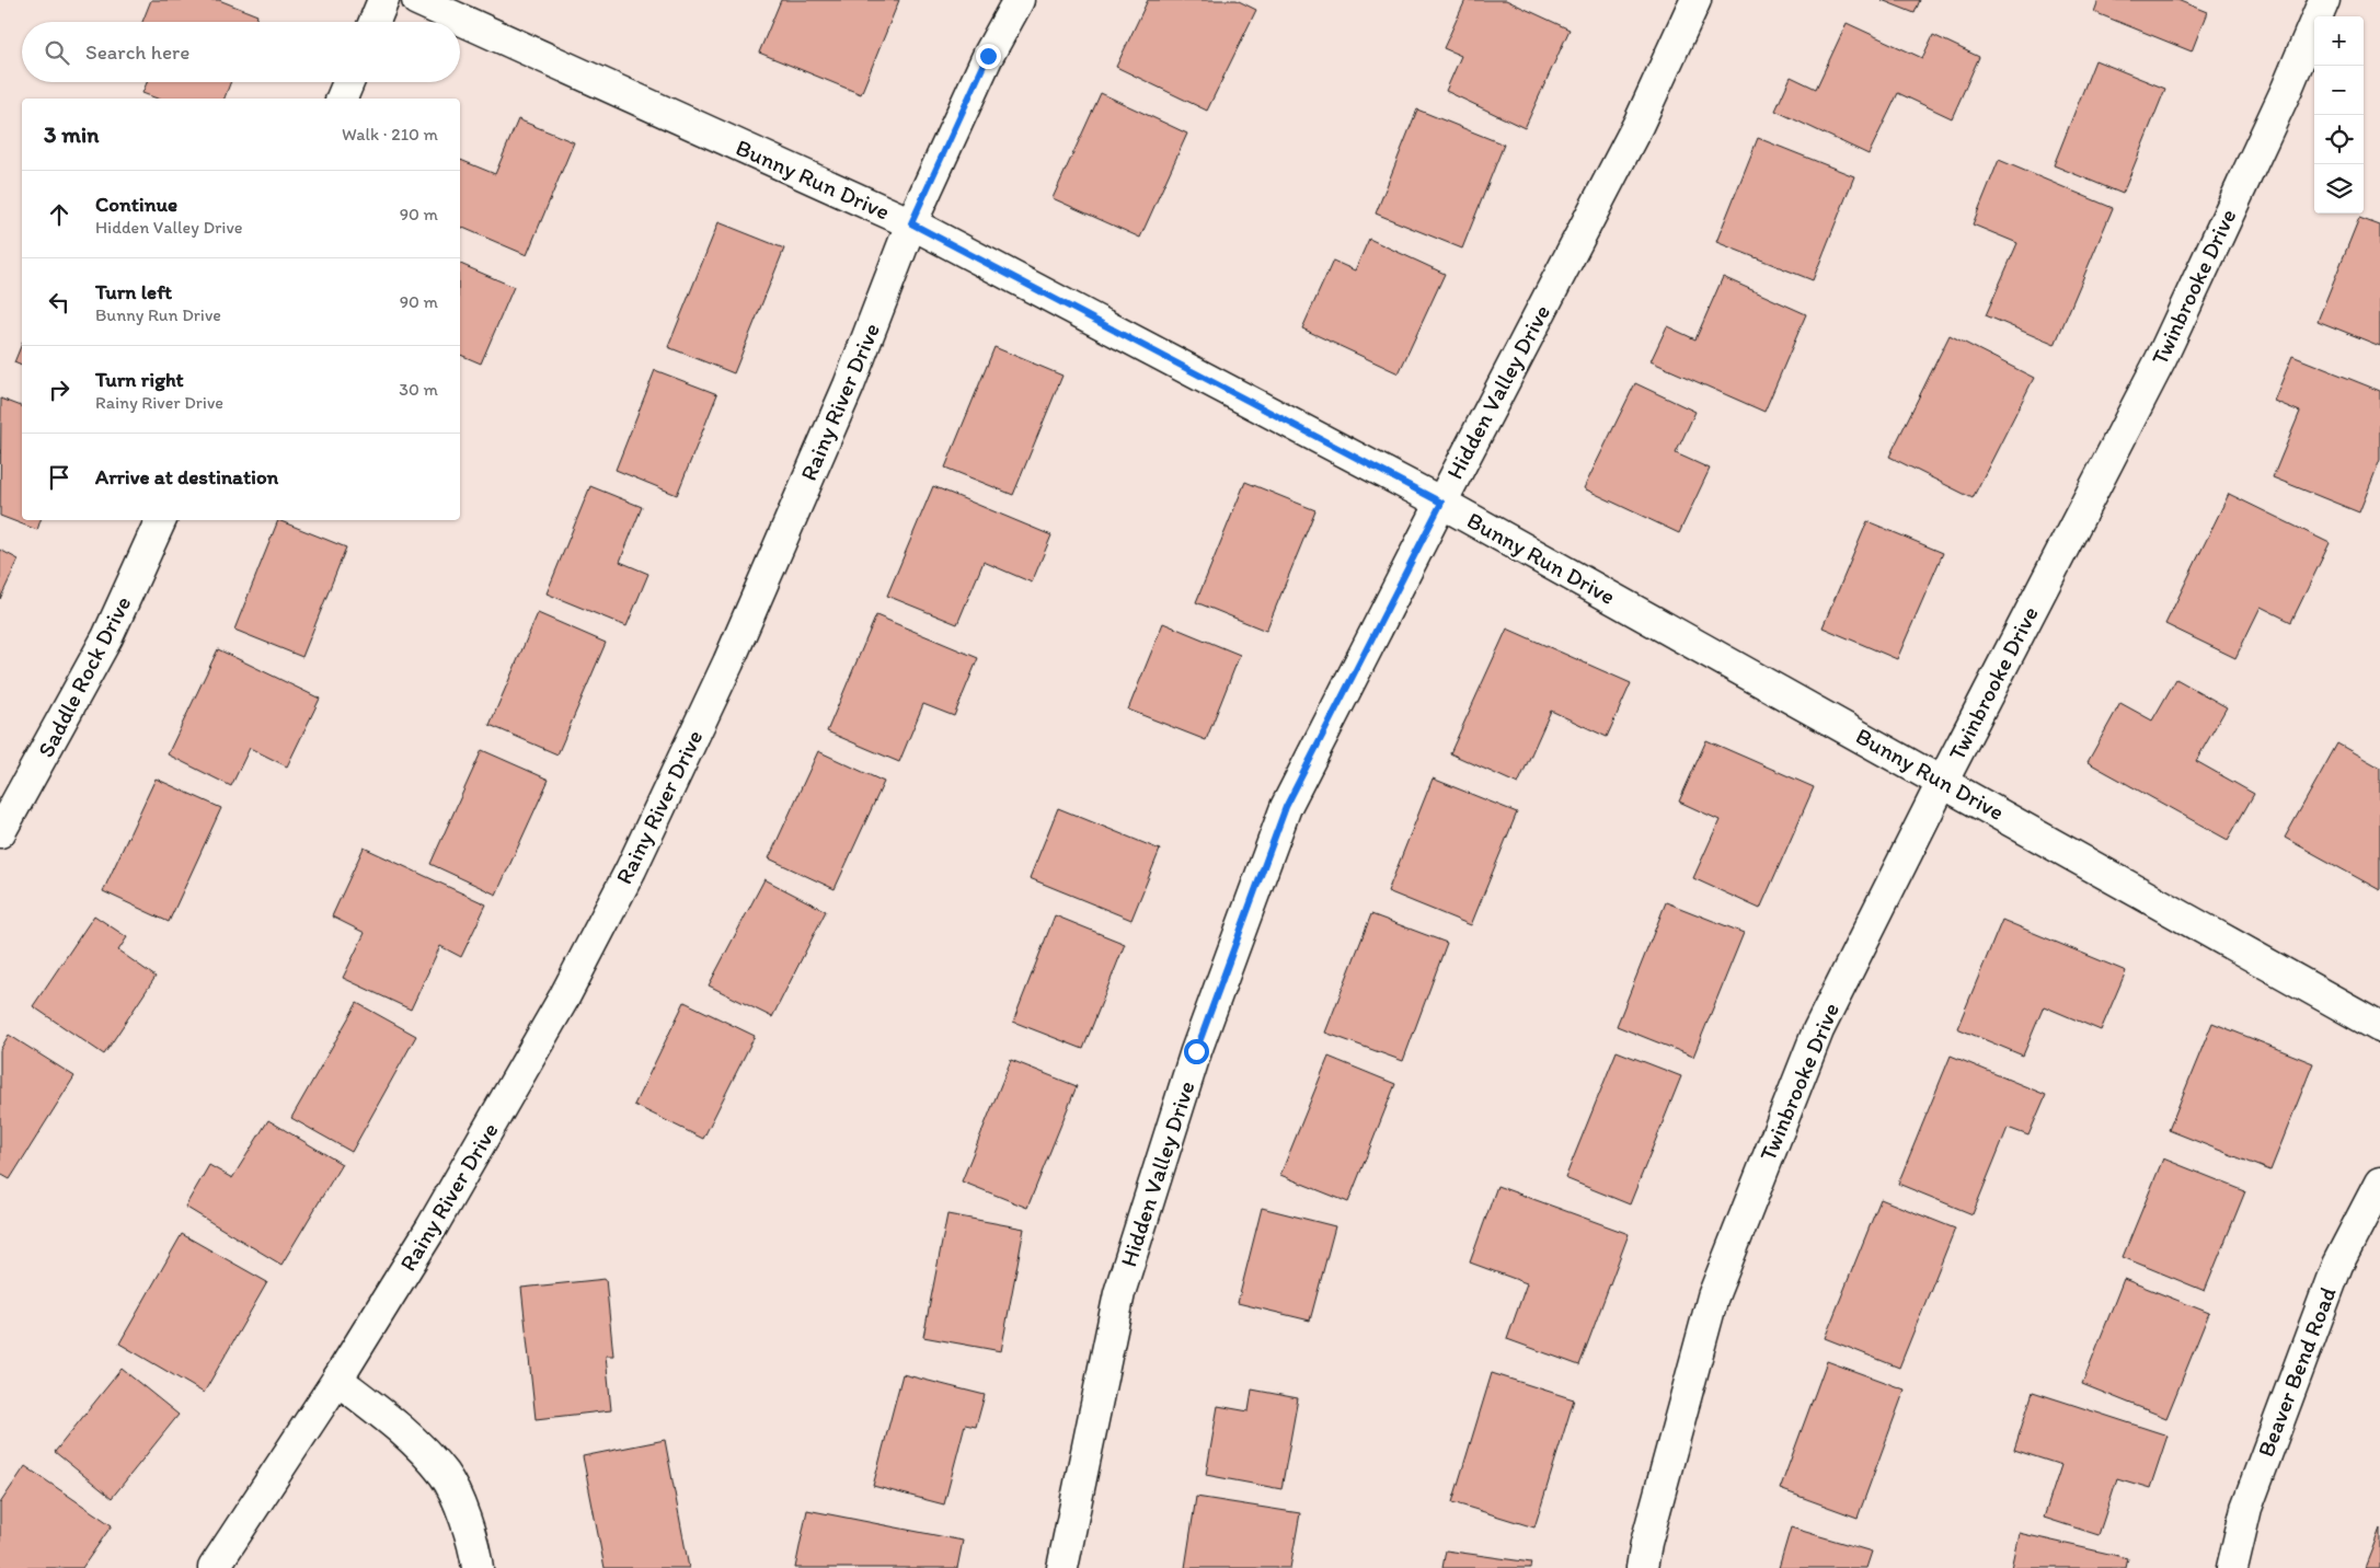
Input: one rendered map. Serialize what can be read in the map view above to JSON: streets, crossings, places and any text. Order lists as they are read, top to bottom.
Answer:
{
  "streets": {
    "street": [
      "Bunny Run Drive",
      "Twinbrooke Drive",
      "Hidden Valley Drive",
      "Rainy River Drive",
      "Saddle Rock Drive",
      "Beaver Bend Road"
    ]
  },
  "crossings": [
    ["Bunny Run Drive", "Twinbrooke Drive"],
    ["Bunny Run Drive", "Hidden Valley Drive"],
    ["Bunny Run Drive", "Rainy River Drive"]
  ],
  "page": {
    "map_buttons": ["+", "−"],
    "search": "Search here",
    "heading": ["3 min", "Walk · 210 m"],
    "list": [
      ["Continue", "Hidden Valley Drive", "90 m"],
      ["Turn left", "Bunny Run Drive", "90 m"],
      ["Turn right", "Rainy River Drive", "30 m"],
      "Arrive at destination"
    ]
  }
}
